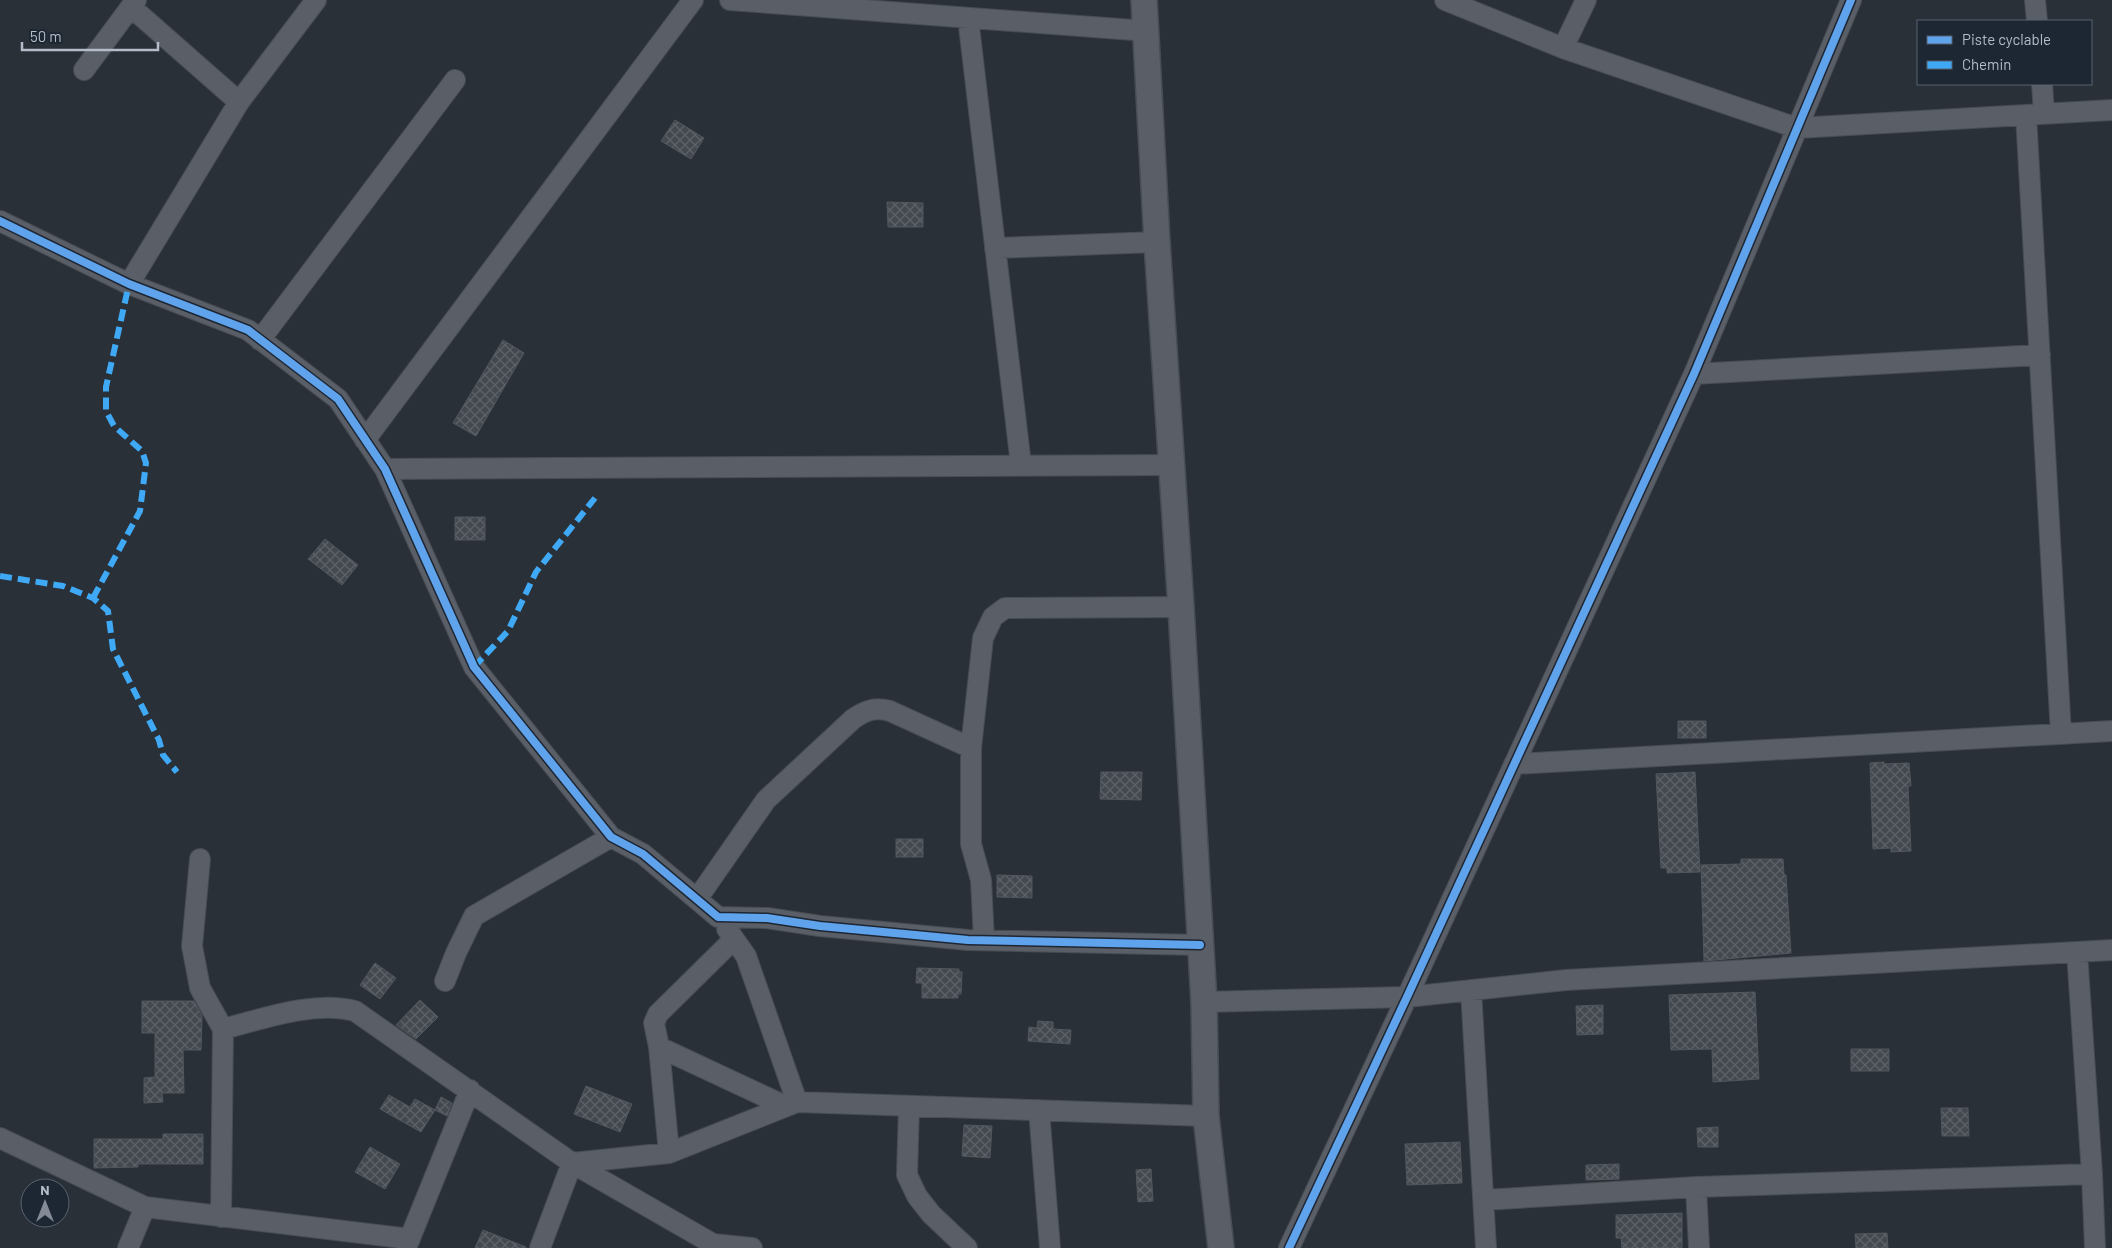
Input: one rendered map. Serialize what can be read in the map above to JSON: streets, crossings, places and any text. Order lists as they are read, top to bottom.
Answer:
{
  "legend": ["Piste cyclable", "Chemin"],
  "scale_bar": "50 m",
  "north": "top"
}
